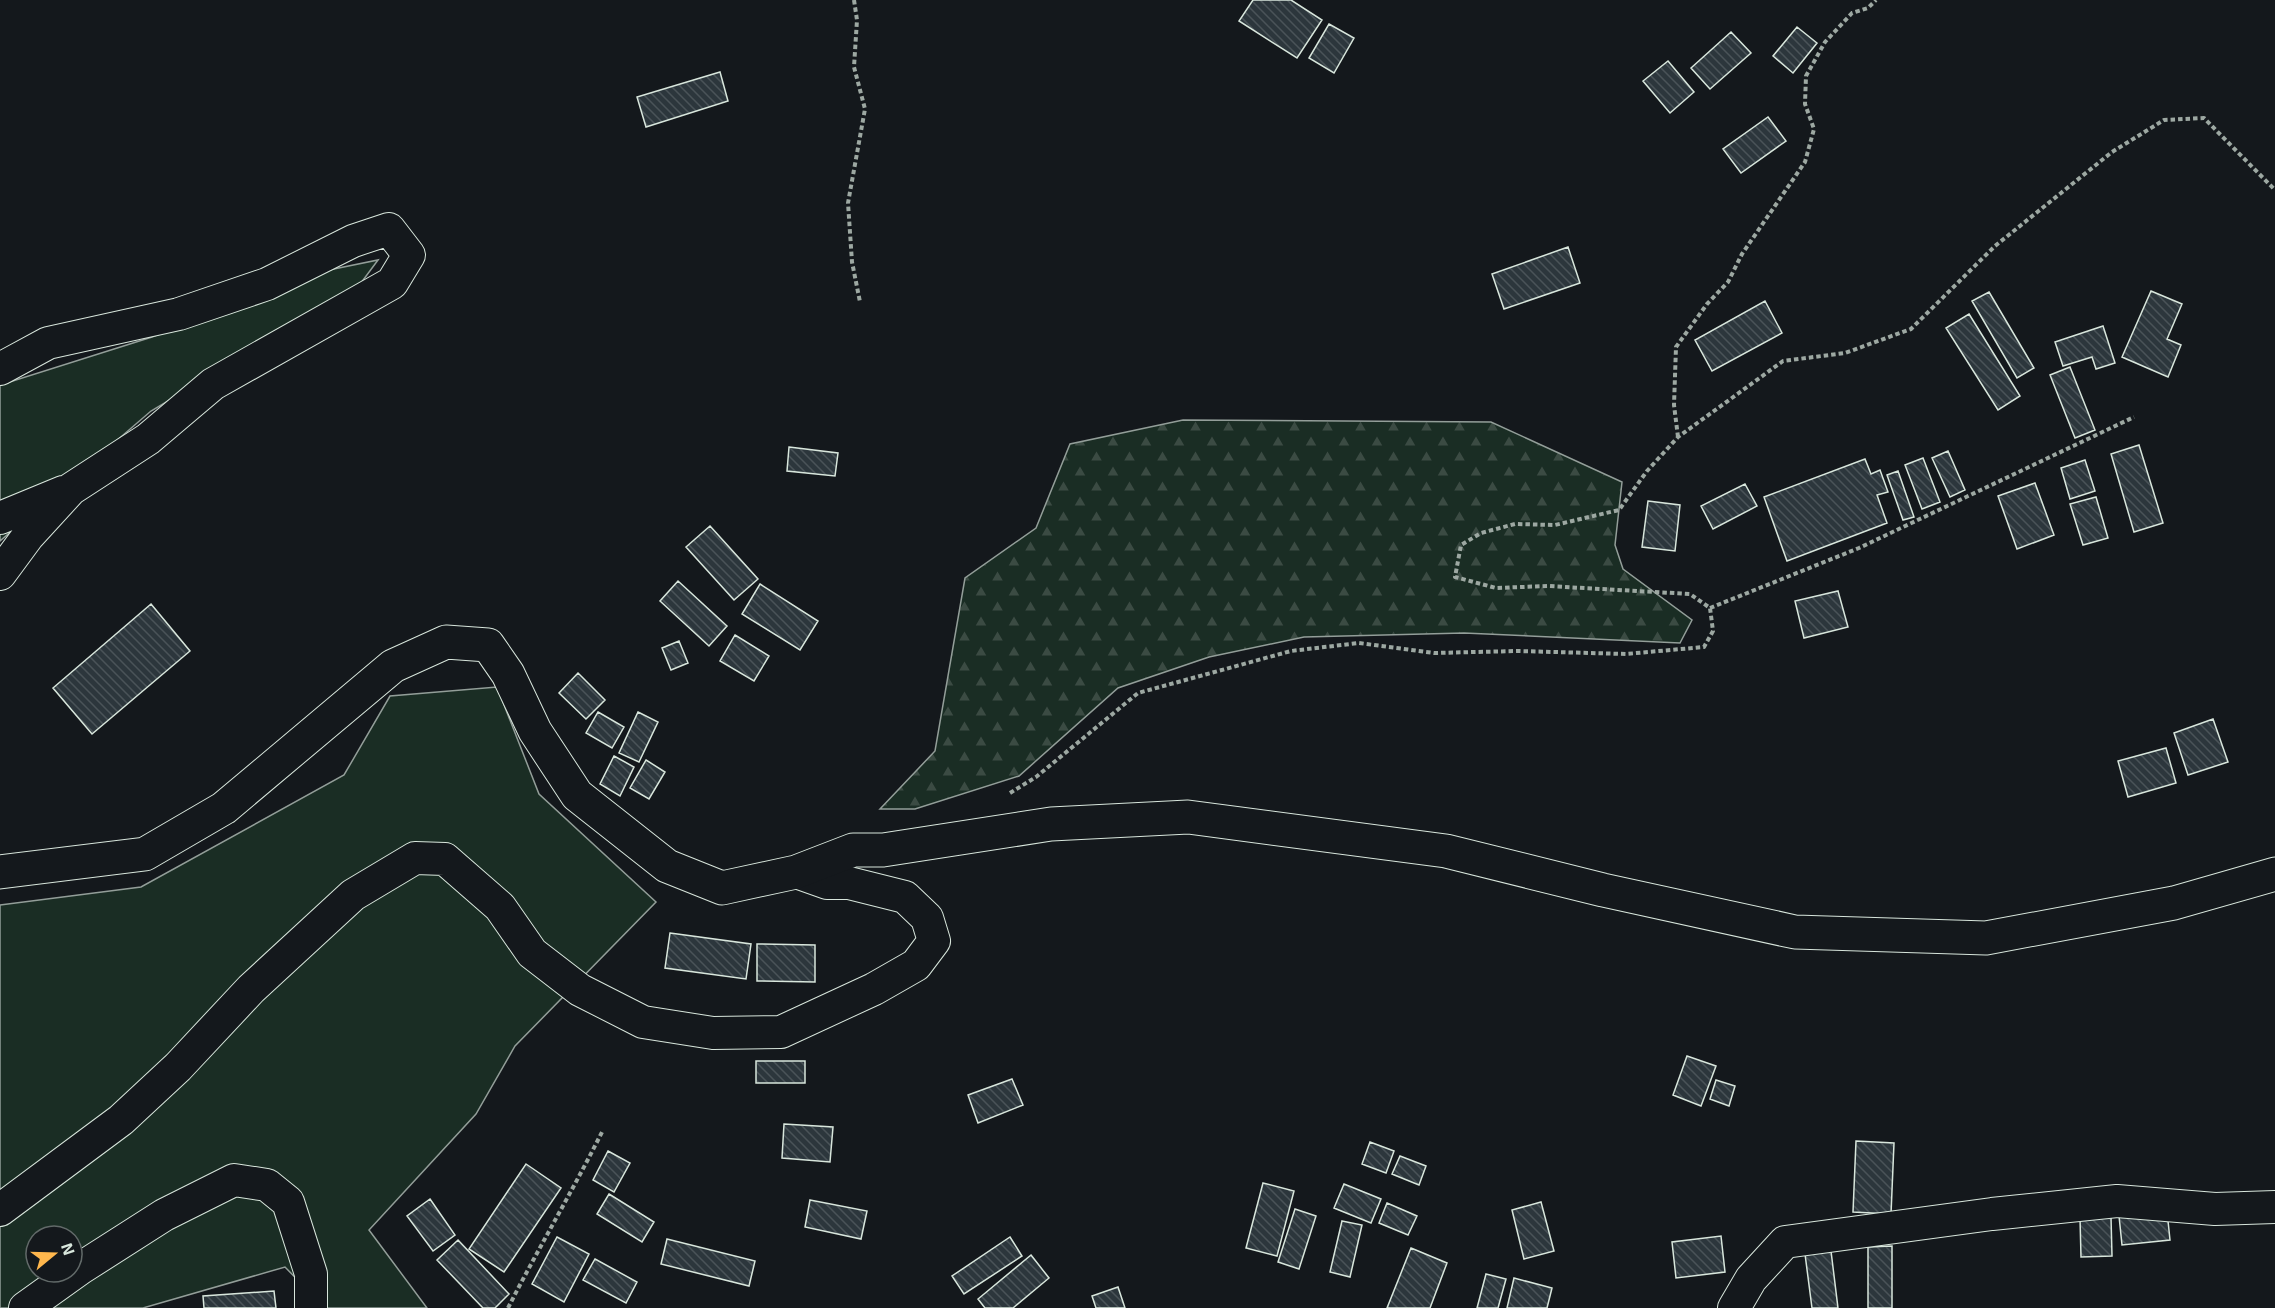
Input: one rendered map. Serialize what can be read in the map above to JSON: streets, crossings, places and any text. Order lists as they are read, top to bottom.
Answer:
{
  "north": "right"
}
